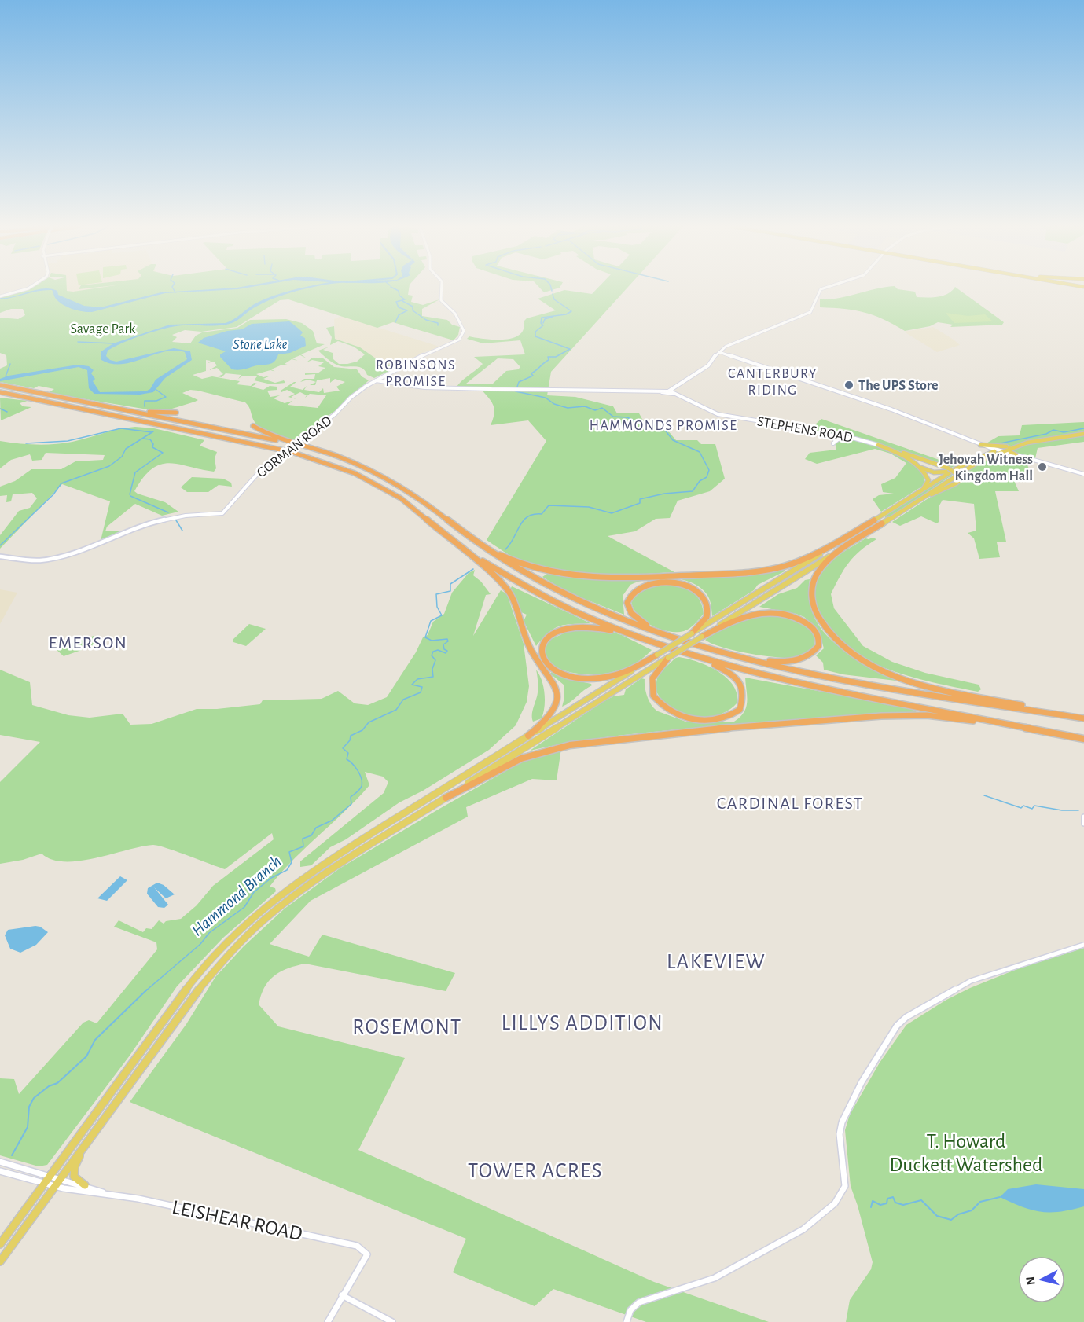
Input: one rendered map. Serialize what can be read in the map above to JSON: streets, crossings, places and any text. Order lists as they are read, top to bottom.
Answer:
{
  "streets": {
    "street": ["STEPHENS ROAD", "GORMAN ROAD", "LEISHEAR ROAD"]
  },
  "districts": [
    "ROBINSONS PROMISE",
    "CANTERBURY RIDING",
    "HAMMONDS PROMISE",
    "EMERSON",
    "CARDINAL FOREST",
    "LAKEVIEW",
    "LILLYS ADDITION",
    "ROSEMONT",
    "TOWER ACRES"
  ],
  "water": ["Stone Lake", "Hammond Branch"],
  "parks": ["Savage Park", "T. Howard Duckett Watershed"],
  "places": ["The UPS Store", "Jehovah Witness Kingdom Hall"],
  "north": "left"
}
